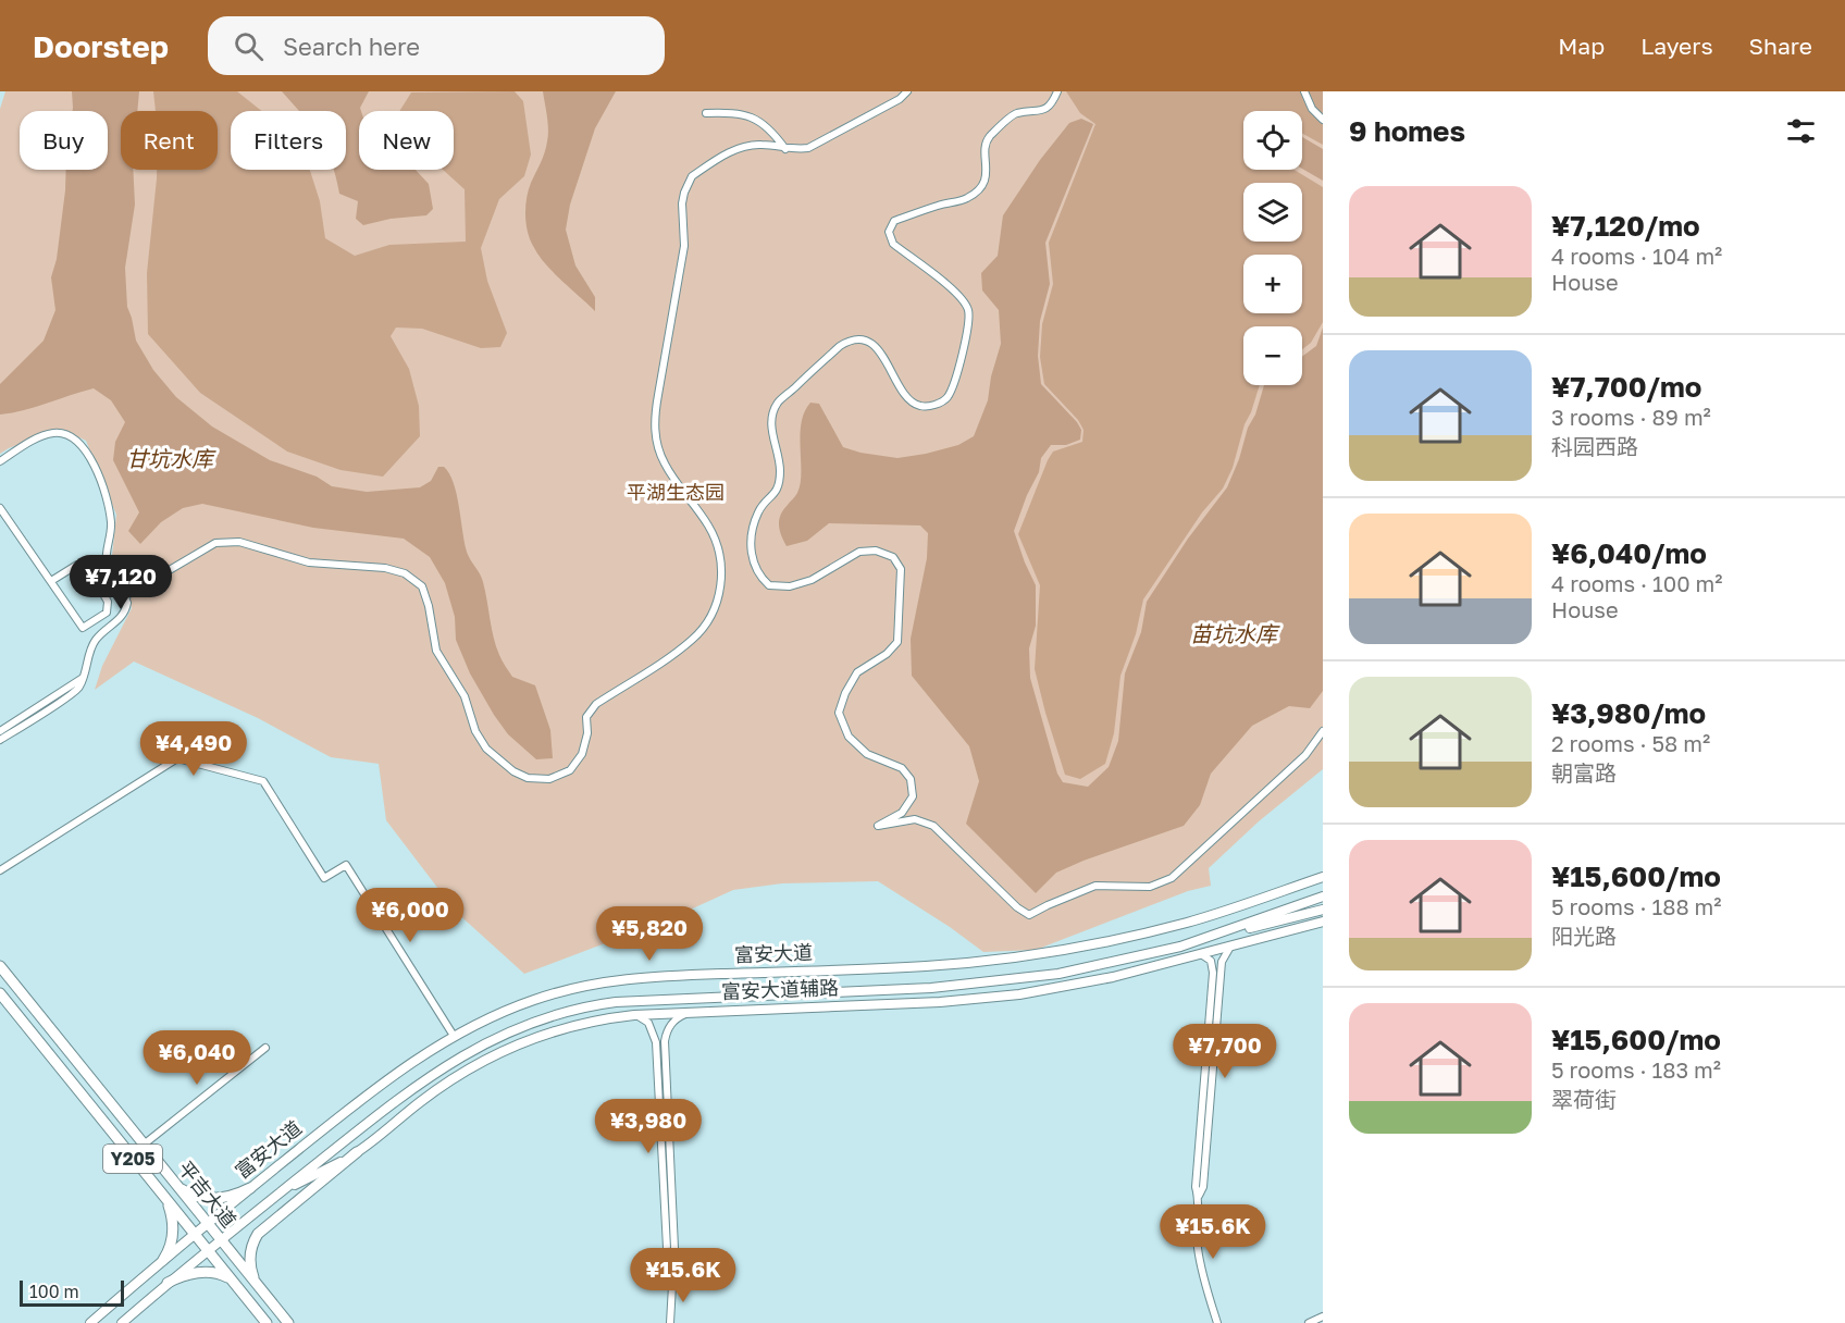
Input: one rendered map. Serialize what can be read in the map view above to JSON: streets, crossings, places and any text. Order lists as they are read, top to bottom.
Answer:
{
  "streets": {
    "main road": [
      "富安大道",
      "富安大道辅路",
      "Y205",
      "平吉大道"
    ]
  },
  "crossings": [
    ["富安大道", "富安大道辅路"],
    ["富安大道", "平吉大道"]
  ],
  "water": ["甘坑水库", "苗坑水库"],
  "parks": ["平湖生态园"],
  "scale_bar": "100 m",
  "page": {
    "header": "Doorstep",
    "search": "Search here",
    "nav": ["Map", "Layers", "Share"],
    "heading": "9 homes",
    "map_buttons": ["+", "−"],
    "chip": [
      "Buy",
      "Rent",
      "Filters",
      "New"
    ],
    "list": [
      {
        "name": "¥7,120/mo",
        "note": "4 rooms · 104 m² · House"
      },
      {
        "name": "¥7,700/mo",
        "note": "3 rooms · 89 m² · 科园西路"
      },
      {
        "name": "¥6,040/mo",
        "note": "4 rooms · 100 m² · House"
      },
      {
        "name": "¥3,980/mo",
        "note": "2 rooms · 58 m² · 朝富路"
      },
      {
        "name": "¥15,600/mo",
        "note": "5 rooms · 188 m² · 阳光路"
      },
      {
        "name": "¥15,600/mo",
        "note": "5 rooms · 183 m² · 翠荷街"
      }
    ],
    "price": [
      "¥7,120",
      "¥4,490",
      "¥6,000",
      "¥5,820",
      "¥7,700",
      "¥6,040",
      "¥3,980",
      "¥15.6K",
      "¥15.6K"
    ],
    "scale": "100 m"
  }
}
